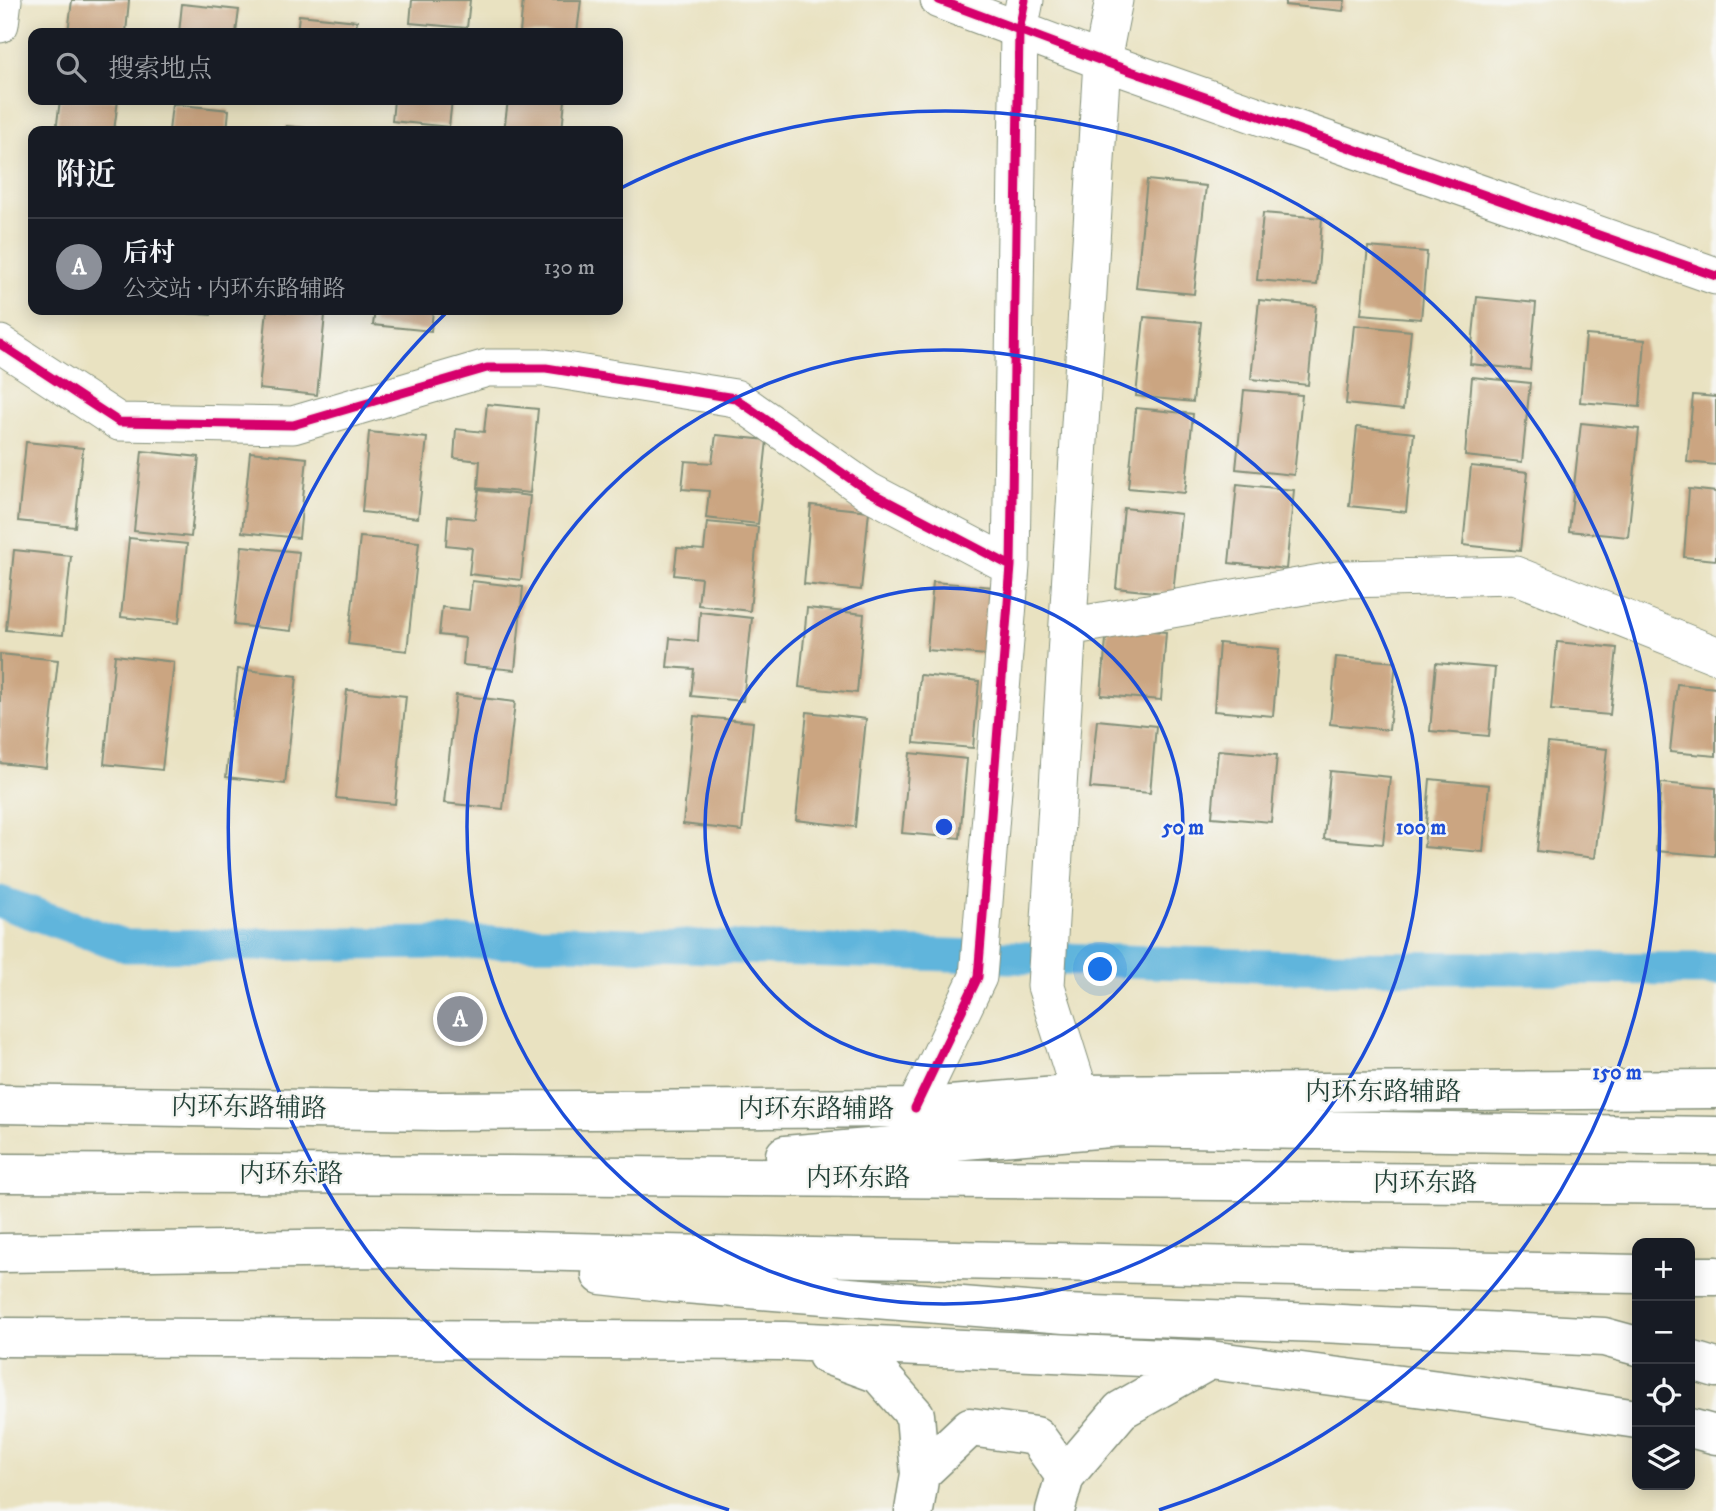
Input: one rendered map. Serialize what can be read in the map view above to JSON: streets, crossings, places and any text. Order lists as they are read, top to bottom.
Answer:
{
  "streets": {
    "main road": ["内环东路辅路", "内环东路"]
  },
  "page": {
    "search": "搜索地点",
    "heading": "附近",
    "list": [
      {
        "mark": "A",
        "name": "后村",
        "note": "公交站 · 内环东路辅路",
        "value": "130 m"
      }
    ],
    "pins": "A",
    "map_buttons": ["+", "−"]
  },
  "rings": ["50 m", "100 m", "150 m"]
}
